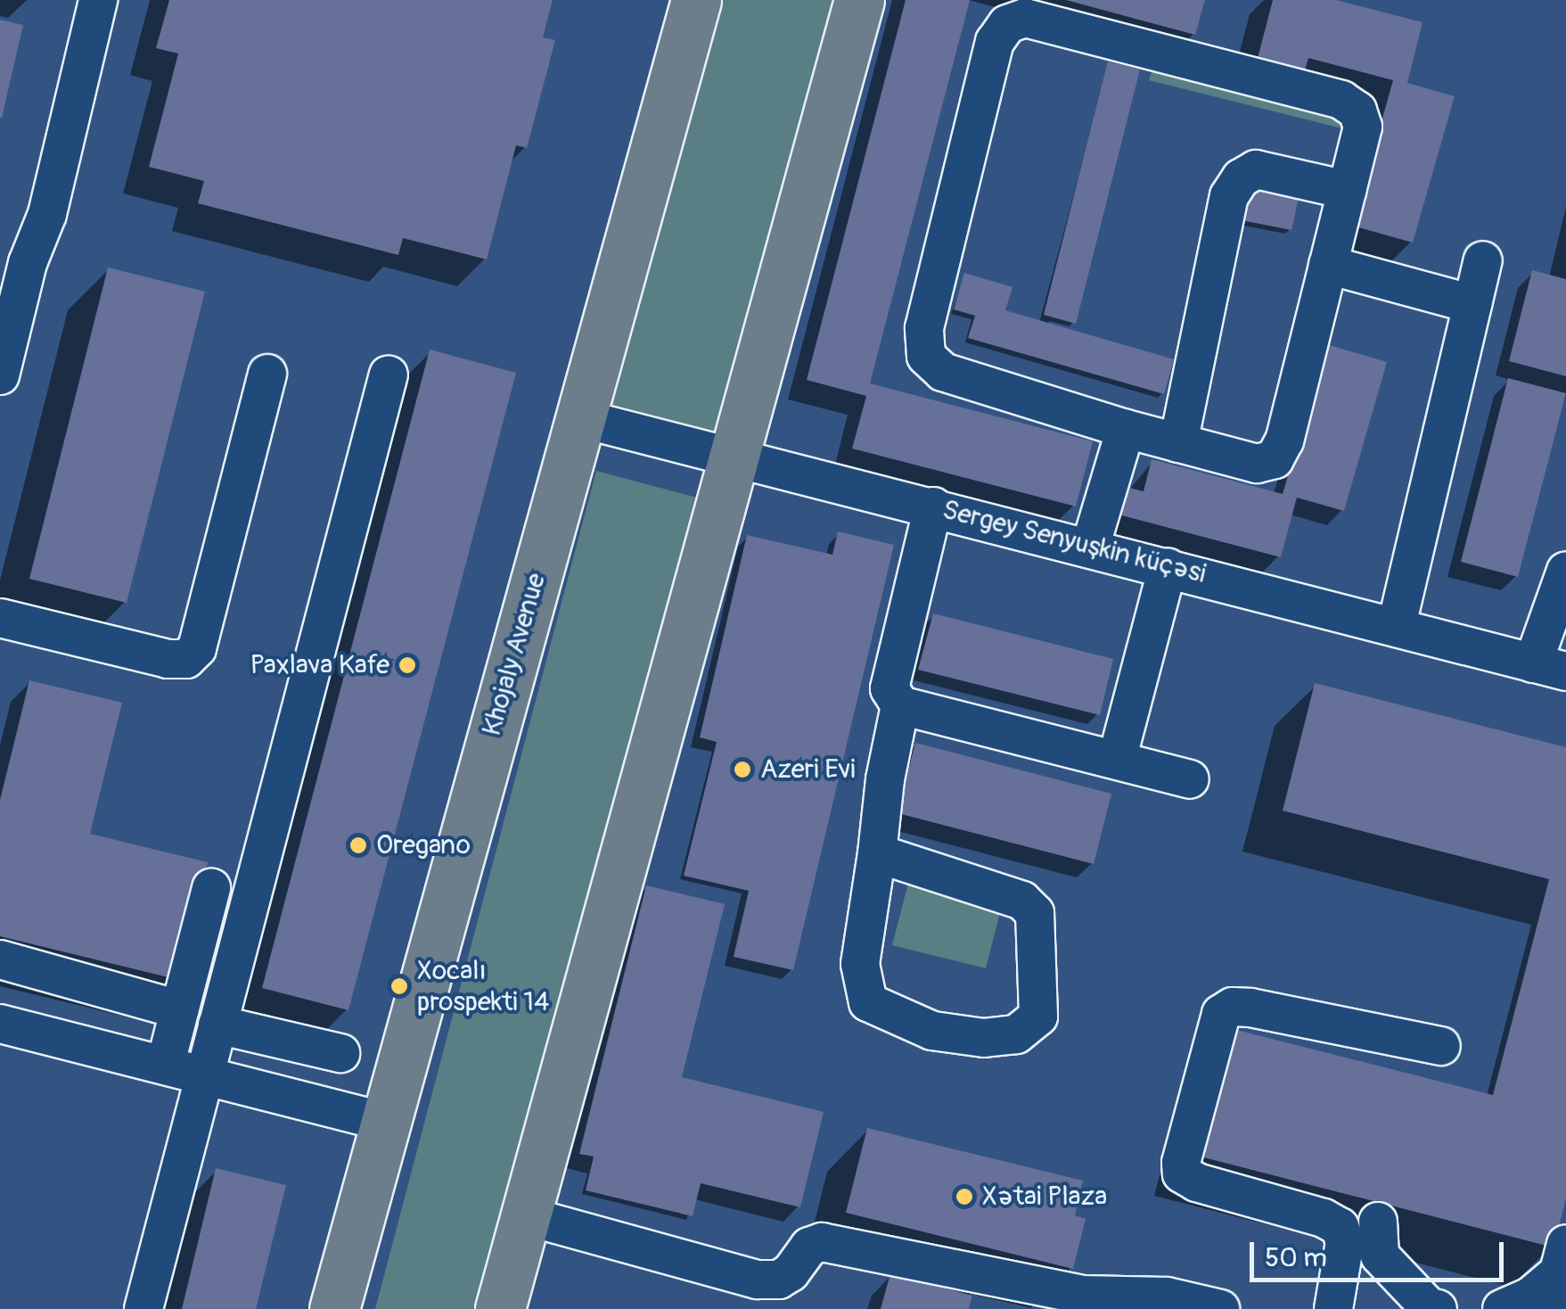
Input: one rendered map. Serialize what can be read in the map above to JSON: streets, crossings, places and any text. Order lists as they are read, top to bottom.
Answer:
{
  "streets": {
    "main road": ["Khojaly Avenue"],
    "street": ["Sergey Senyuşkin küçəsi"]
  },
  "crossings": [
    ["Sergey Senyuşkin küçəsi", "Khojaly Avenue"]
  ],
  "places": [
    "Paxlava Kafe",
    "Azeri Evi",
    "Oregano",
    "Xocalı prospekti 14",
    "Xətai Plaza"
  ],
  "scale_bar": "50 m"
}
